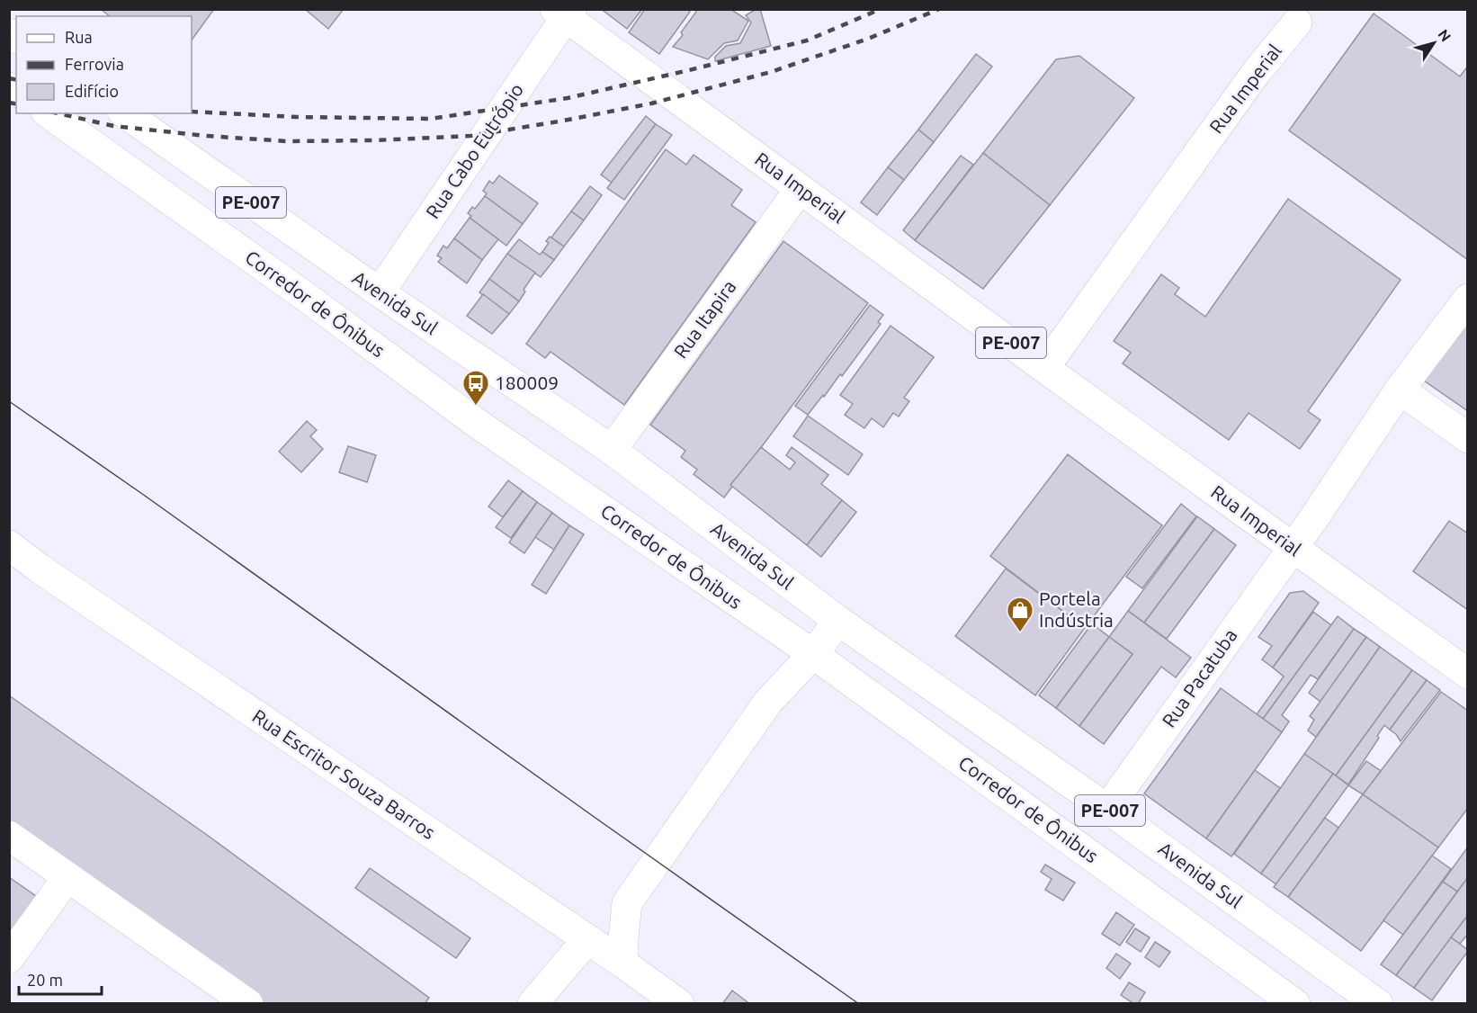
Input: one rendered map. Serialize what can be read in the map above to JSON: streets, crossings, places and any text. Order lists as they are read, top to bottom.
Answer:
{
  "streets": {
    "main road": [
      "Rua Imperial",
      "Rua Cabo Eutrópio",
      "PE-007",
      "Avenida Sul",
      "Corredor de Ônibus",
      "Rua Itapira",
      "Rua Pacatuba",
      "Rua Escritor Souza Barros"
    ]
  },
  "crossings": [
    ["Rua Imperial", "Rua Cabo Eutrópio"],
    ["Rua Imperial", "Rua Itapira"],
    ["Rua Imperial", "Rua Pacatuba"],
    ["Rua Cabo Eutrópio", "Avenida Sul"],
    ["Avenida Sul", "Rua Itapira"],
    ["Avenida Sul", "Rua Pacatuba"]
  ],
  "places": {
    "bus stop": ["180009"],
    "shop": ["Portela Indústria"]
  },
  "legend": ["Rua", "Ferrovia", "Edifício"],
  "scale_bar": "20 m",
  "north": "top right"
}
